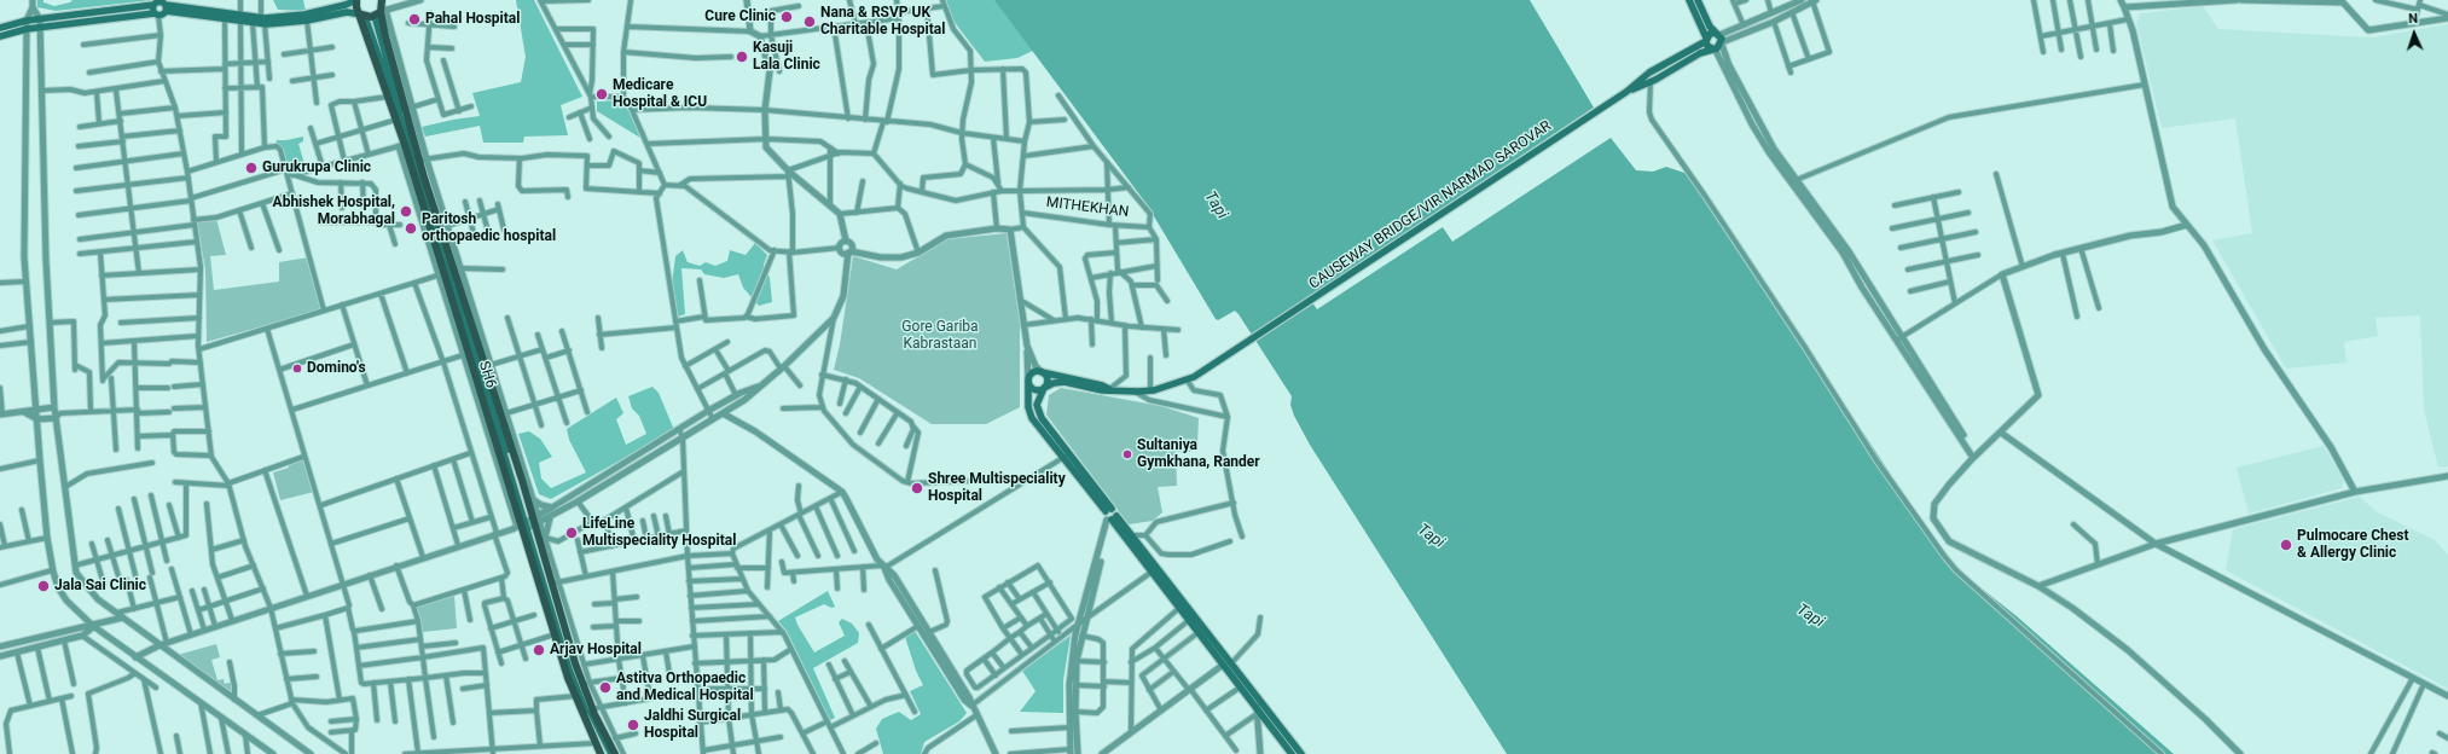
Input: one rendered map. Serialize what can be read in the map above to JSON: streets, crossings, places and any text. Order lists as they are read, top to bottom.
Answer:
{
  "streets": {
    "main road": ["CAUSEWAY BRIDGE/VIR NARMAD SAROVAR", "SH6"],
    "street": ["MITHEKHAN"]
  },
  "water": ["Tapi"],
  "parks": ["Gore Gariba Kabrastaan"],
  "places": [
    "Cure Clinic",
    "Pahal Hospital",
    "Nana & RSVP UK Charitable Hospital",
    "Kasuji Lala Clinic",
    "Medicare Hospital & ICU",
    "Gurukrupa Clinic",
    "Abhishek Hospital, Morabhagal",
    "Paritosh orthopaedic hospital",
    "Domino's",
    "Sultaniya Gymkhana, Rander",
    "Shree Multispeciality Hospital",
    "LifeLine Multispeciality Hospital",
    "Pulmocare Chest & Allergy Clinic",
    "Jala Sai Clinic",
    "Arjav Hospital",
    "Astitva Orthopaedic and Medical Hospital",
    "Jaldhi Surgical Hospital"
  ],
  "north": "top"
}
